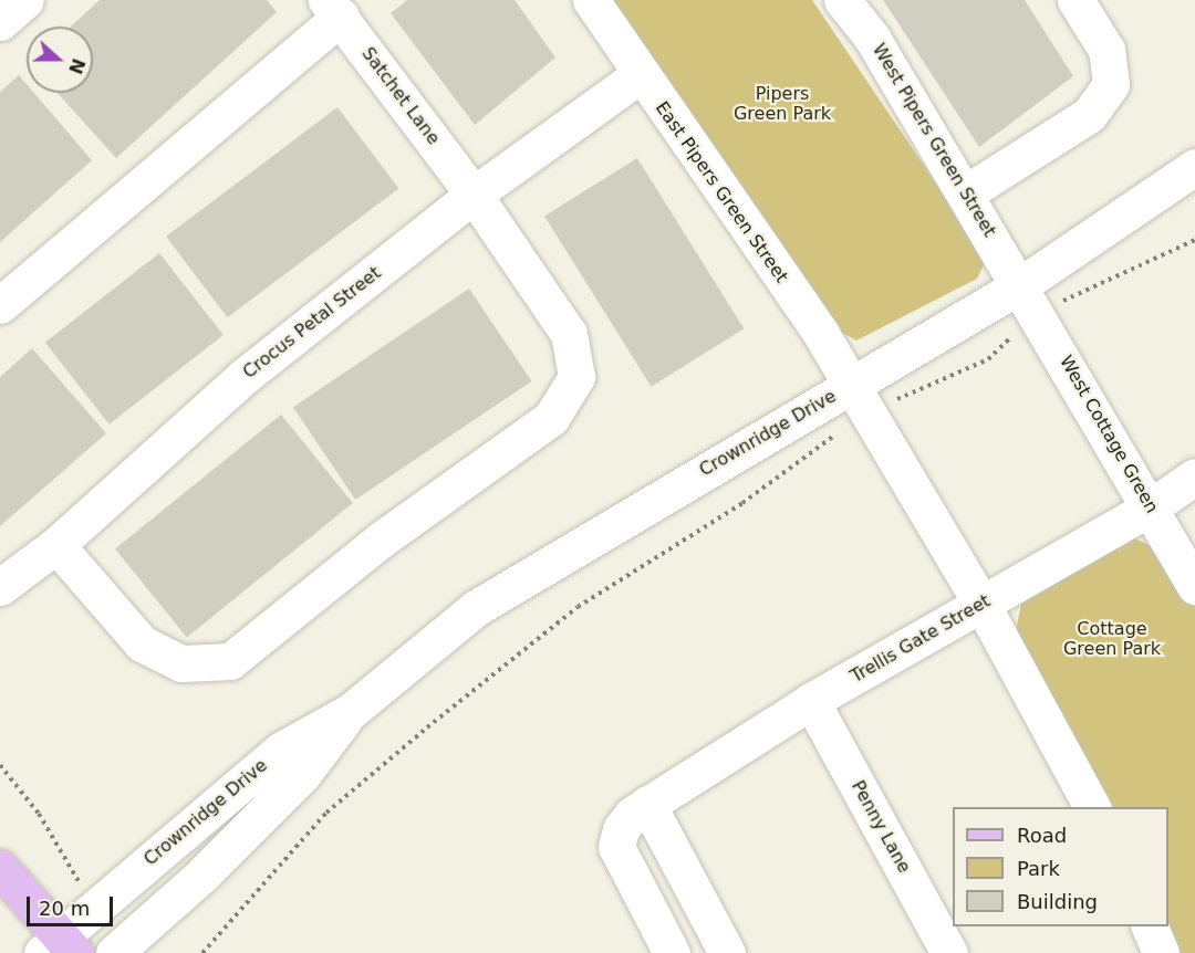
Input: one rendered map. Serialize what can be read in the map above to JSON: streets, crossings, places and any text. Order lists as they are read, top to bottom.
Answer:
{
  "streets": {
    "street": [
      "Satchet Lane",
      "West Pipers Green Street",
      "East Pipers Green Street",
      "Crocus Petal Street",
      "Crownridge Drive",
      "West Cottage Green",
      "Trellis Gate Street",
      "Penny Lane"
    ]
  },
  "crossings": [
    ["Satchet Lane", "Crocus Petal Street"],
    ["West Pipers Green Street", "Crownridge Drive"],
    ["West Pipers Green Street", "West Cottage Green"],
    ["East Pipers Green Street", "Crocus Petal Street"],
    ["East Pipers Green Street", "Crownridge Drive"],
    ["East Pipers Green Street", "Trellis Gate Street"],
    ["Crownridge Drive", "West Cottage Green"],
    ["West Cottage Green", "Trellis Gate Street"],
    ["Trellis Gate Street", "Penny Lane"]
  ],
  "parks": ["Pipers Green Park", "Cottage Green Park"],
  "legend": ["Road", "Park", "Building"],
  "scale_bar": "20 m",
  "north": "right"
}
